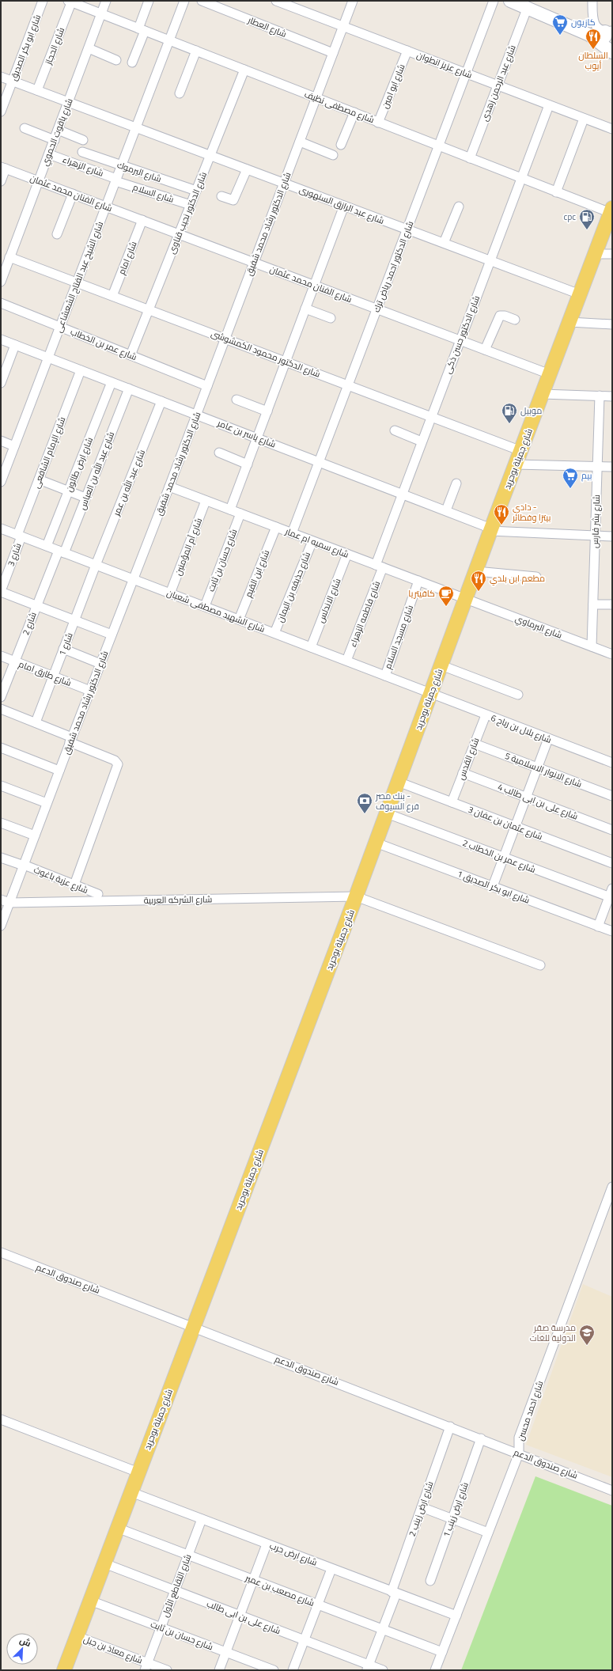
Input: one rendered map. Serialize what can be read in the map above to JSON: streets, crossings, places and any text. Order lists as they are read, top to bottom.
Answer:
{
  "streets": {
    "main road": ["شارع جميلة بوحريد"],
    "street": [
      "شارع العطار",
      "شارع الحجاز",
      "شارع ابو بكر الصديق",
      "شارع عزيز انطوان",
      "شارع عبد الرحمن زهدى",
      "شارع ابو امين",
      "شارع مصطفى نظيف",
      "شارع ياقوت الحموي",
      "شارع الزهراء",
      "شارع اليرموك",
      "شارع الفنان محمد عثمان",
      "شارع السلام",
      "شارع عبد الرازق السنهورى",
      "شارع الدكتور نجيب قناوى",
      "شارع الدكتور رشاد محمد شفيق",
      "شارع امام",
      "شارع الدكتور احمد رياض ترك",
      "شارع الشيخ عبد الفتاح الشعشاعى",
      "شارع الدكتور حسن ذكى",
      "شارع عمر بن الخطاب",
      "شارع الدكتور محمود الكمشوشى",
      "شارع ياسر بن عامر",
      "شارع الإمام الشافعى",
      "شارع ارض طالون",
      "شارع عبد الله بن العباس",
      "شارع عبد الله بن عمر",
      "شارع بشر فارس",
      "شارع سميه ام عمار",
      "شارع أم المؤمنين",
      "شارع 3",
      "شارع حسان بن ثابت",
      "شارع ابن القيم",
      "شارع حذيفه بن اليمان",
      "شارع الاندلس",
      "شارع الشهيد مصطفى شعبان",
      "شارع فاطمه الزهراء",
      "شارع 2",
      "شارع البرماوي",
      "شارع مسجد السلام",
      "شارع 1",
      "شارع طارق امام",
      "شارع بلال بن رباح 6",
      "شارع القدس",
      "شارع الانوار الاسلامية 5",
      "شارع على بن ابى طالب 4",
      "شارع عثمان بن عفان 3",
      "شارع عمر بن الخطاب 2",
      "شارع عزبة باغوث",
      "شارع ابو بكر الصديق 1",
      "شارع الشركه العربية",
      "شارع صندوق الدعم",
      "شارع احمد محسن",
      "شارع ارض زينب 2",
      "شارع ارض زينب 1",
      "شارع ارض حرب",
      "شارع التقاطع الأول",
      "شارع مصعب بن عمير",
      "شارع على بن ابى طالب",
      "شارع معاذ بن جبل"
    ]
  },
  "crossings": [
    ["شارع العطار", "شارع الدكتور رشاد محمد شفيق"],
    ["شارع الحجاز", "شارع مصطفى نظيف"],
    ["شارع الحجاز", "شارع عبد الرازق السنهورى"],
    ["شارع ابو بكر الصديق", "شارع عبد الرازق السنهورى"],
    ["شارع عزيز انطوان", "شارع عبد الرحمن زهدى"],
    ["شارع عزيز انطوان", "شارع ابو امين"],
    ["شارع عزيز انطوان", "شارع الدكتور رشاد محمد شفيق"],
    ["شارع عزيز انطوان", "شارع الدكتور احمد رياض ترك"],
    ["شارع عزيز انطوان", "شارع الدكتور حسن ذكى"],
    ["شارع عبد الرحمن زهدى", "شارع مصطفى نظيف"],
    ["شارع ابو امين", "شارع مصطفى نظيف"],
    ["شارع مصطفى نظيف", "شارع ياقوت الحموي"],
    ["شارع مصطفى نظيف", "شارع الدكتور نجيب قناوى"],
    ["شارع مصطفى نظيف", "شارع الدكتور رشاد محمد شفيق"],
    ["شارع مصطفى نظيف", "شارع الدكتور احمد رياض ترك"],
    ["شارع مصطفى نظيف", "شارع الشيخ عبد الفتاح الشعشاعى"],
    ["شارع مصطفى نظيف", "شارع الدكتور حسن ذكى"],
    ["شارع مصطفى نظيف", "شارع جميلة بوحريد"],
    ["شارع ياقوت الحموي", "شارع الزهراء"],
    ["شارع ياقوت الحموي", "شارع الفنان محمد عثمان"],
    ["شارع ياقوت الحموي", "شارع عبد الرازق السنهورى"],
    ["شارع ياقوت الحموي", "شارع الدكتور محمود الكمشوشى"],
    ["شارع الزهراء", "شارع السلام"],
    ["شارع الزهراء", "شارع الشيخ عبد الفتاح الشعشاعى"],
    ["شارع اليرموك", "شارع الدكتور نجيب قناوى"],
    ["شارع اليرموك", "شارع الشيخ عبد الفتاح الشعشاعى"],
    ["شارع الفنان محمد عثمان", "شارع الدكتور نجيب قناوى"],
    ["شارع الفنان محمد عثمان", "شارع الدكتور رشاد محمد شفيق"],
    ["شارع الفنان محمد عثمان", "شارع امام"],
    ["شارع الفنان محمد عثمان", "شارع الدكتور احمد رياض ترك"],
    ["شارع الفنان محمد عثمان", "شارع الشيخ عبد الفتاح الشعشاعى"],
    ["شارع الفنان محمد عثمان", "شارع الدكتور حسن ذكى"],
    ["شارع الفنان محمد عثمان", "شارع جميلة بوحريد"],
    ["شارع السلام", "شارع الدكتور نجيب قناوى"],
    ["شارع السلام", "شارع الشيخ عبد الفتاح الشعشاعى"],
    ["شارع عبد الرازق السنهورى", "شارع الدكتور نجيب قناوى"],
    ["شارع عبد الرازق السنهورى", "شارع الدكتور رشاد محمد شفيق"],
    ["شارع عبد الرازق السنهورى", "شارع الدكتور احمد رياض ترك"],
    ["شارع عبد الرازق السنهورى", "شارع الشيخ عبد الفتاح الشعشاعى"],
    ["شارع عبد الرازق السنهورى", "شارع الدكتور حسن ذكى"],
    ["شارع عبد الرازق السنهورى", "شارع جميلة بوحريد"],
    ["شارع الدكتور نجيب قناوى", "شارع عمر بن الخطاب"],
    ["شارع الدكتور نجيب قناوى", "شارع الدكتور محمود الكمشوشى"],
    ["شارع الدكتور رشاد محمد شفيق", "شارع عمر بن الخطاب"],
    ["شارع الدكتور رشاد محمد شفيق", "شارع الدكتور محمود الكمشوشى"],
    ["شارع الدكتور رشاد محمد شفيق", "شارع ياسر بن عامر"],
    ["شارع الدكتور رشاد محمد شفيق", "شارع سميه ام عمار"],
    ["شارع الدكتور رشاد محمد شفيق", "شارع الشهيد مصطفى شعبان"],
    ["شارع الدكتور رشاد محمد شفيق", "شارع طارق امام"],
    ["شارع الدكتور رشاد محمد شفيق", "شارع عزبة باغوث"],
    ["شارع الدكتور رشاد محمد شفيق", "شارع الشركه العربية"],
    ["شارع امام", "شارع الدكتور محمود الكمشوشى"],
    ["شارع الدكتور احمد رياض ترك", "شارع الدكتور محمود الكمشوشى"],
    ["شارع الدكتور احمد رياض ترك", "شارع ياسر بن عامر"],
    ["شارع الدكتور احمد رياض ترك", "شارع سميه ام عمار"],
    ["شارع الشيخ عبد الفتاح الشعشاعى", "شارع عمر بن الخطاب"],
    ["شارع الشيخ عبد الفتاح الشعشاعى", "شارع الدكتور محمود الكمشوشى"],
    ["شارع الشيخ عبد الفتاح الشعشاعى", "شارع ياسر بن عامر"],
    ["شارع الدكتور حسن ذكى", "شارع الدكتور محمود الكمشوشى"],
    ["شارع الدكتور حسن ذكى", "شارع ياسر بن عامر"],
    ["شارع الدكتور حسن ذكى", "شارع سميه ام عمار"],
    ["شارع الدكتور حسن ذكى", "شارع فاطمه الزهراء"],
    ["شارع الدكتور محمود الكمشوشى", "شارع جميلة بوحريد"],
    ["شارع ياسر بن عامر", "شارع الإمام الشافعى"],
    ["شارع ياسر بن عامر", "شارع جميلة بوحريد"],
    ["شارع ياسر بن عامر", "شارع ارض طالون"],
    ["شارع ياسر بن عامر", "شارع عبد الله بن العباس"],
    ["شارع ياسر بن عامر", "شارع عبد الله بن عمر"],
    ["شارع ياسر بن عامر", "شارع بشر فارس"],
    ["شارع الإمام الشافعى", "شارع 3"],
    ["شارع الإمام الشافعى", "شارع الشهيد مصطفى شعبان"],
    ["شارع جميلة بوحريد", "شارع سميه ام عمار"],
    ["شارع جميلة بوحريد", "شارع حسان بن ثابت"],
    ["شارع جميلة بوحريد", "شارع الشهيد مصطفى شعبان"],
    ["شارع جميلة بوحريد", "شارع البرماوي"],
    ["شارع جميلة بوحريد", "شارع بلال بن رباح 6"],
    ["شارع جميلة بوحريد", "شارع عثمان بن عفان 3"],
    ["شارع جميلة بوحريد", "شارع عمر بن الخطاب 2"],
    ["شارع جميلة بوحريد", "شارع ابو بكر الصديق 1"],
    ["شارع جميلة بوحريد", "شارع الشركه العربية"],
    ["شارع جميلة بوحريد", "شارع صندوق الدعم"],
    ["شارع جميلة بوحريد", "شارع ارض حرب"],
    ["شارع جميلة بوحريد", "شارع مصعب بن عمير"],
    ["شارع جميلة بوحريد", "شارع على بن ابى طالب"],
    ["شارع جميلة بوحريد", "شارع معاذ بن جبل"],
    ["شارع ارض طالون", "شارع الشهيد مصطفى شعبان"],
    ["شارع عبد الله بن العباس", "شارع الشهيد مصطفى شعبان"],
    ["شارع عبد الله بن العباس", "شارع 2"],
    ["شارع عبد الله بن عمر", "شارع الشهيد مصطفى شعبان"],
    ["شارع عبد الله بن عمر", "شارع 1"],
    ["شارع بشر فارس", "شارع البرماوي"],
    ["شارع سميه ام عمار", "شارع أم المؤمنين"],
    ["شارع سميه ام عمار", "شارع حسان بن ثابت"],
    ["شارع سميه ام عمار", "شارع ابن القيم"],
    ["شارع سميه ام عمار", "شارع حذيفه بن اليمان"],
    ["شارع سميه ام عمار", "شارع الاندلس"],
    ["شارع سميه ام عمار", "شارع فاطمه الزهراء"],
    ["شارع سميه ام عمار", "شارع البرماوي"],
    ["شارع سميه ام عمار", "شارع مسجد السلام"],
    ["شارع أم المؤمنين", "شارع الشهيد مصطفى شعبان"],
    ["شارع 3", "شارع الشهيد مصطفى شعبان"],
    ["شارع حسان بن ثابت", "شارع الشهيد مصطفى شعبان"],
    ["شارع حسان بن ثابت", "شارع التقاطع الأول"],
    ["شارع ابن القيم", "شارع الشهيد مصطفى شعبان"],
    ["شارع حذيفه بن اليمان", "شارع الشهيد مصطفى شعبان"],
    ["شارع الاندلس", "شارع الشهيد مصطفى شعبان"],
    ["شارع الشهيد مصطفى شعبان", "شارع فاطمه الزهراء"],
    ["شارع الشهيد مصطفى شعبان", "شارع 2"],
    ["شارع الشهيد مصطفى شعبان", "شارع مسجد السلام"],
    ["شارع الشهيد مصطفى شعبان", "شارع 1"],
    ["شارع الشهيد مصطفى شعبان", "شارع بلال بن رباح 6"],
    ["شارع 2", "شارع طارق امام"],
    ["شارع 1", "شارع طارق امام"],
    ["شارع بلال بن رباح 6", "شارع القدس"],
    ["شارع القدس", "شارع الانوار الاسلامية 5"],
    ["شارع القدس", "شارع على بن ابى طالب 4"],
    ["شارع القدس", "شارع عثمان بن عفان 3"],
    ["شارع صندوق الدعم", "شارع احمد محسن"],
    ["شارع صندوق الدعم", "شارع ارض زينب 2"],
    ["شارع صندوق الدعم", "شارع ارض زينب 1"],
    ["شارع احمد محسن", "شارع ارض حرب"],
    ["شارع احمد محسن", "شارع مصعب بن عمير"],
    ["شارع ارض زينب 2", "شارع ارض حرب"],
    ["شارع ارض زينب 2", "شارع مصعب بن عمير"],
    ["شارع ارض زينب 2", "شارع على بن ابى طالب"],
    ["شارع ارض حرب", "شارع التقاطع الأول"],
    ["شارع التقاطع الأول", "شارع مصعب بن عمير"],
    ["شارع التقاطع الأول", "شارع على بن ابى طالب"],
    ["شارع التقاطع الأول", "شارع معاذ بن جبل"]
  ],
  "places": {
    "supermarket": ["كازيون", "بيم"],
    "restaurant": ["السلطان أيوب", "دادي - بيتزا وفطائر", "مطعم ابن بلدي"],
    "fuel station": ["cpc", "موبيل"],
    "cafe": ["كافيتريا"],
    "bank": ["بنك مصر - فرع السيوف"],
    "school or university": ["مدرسة صقر الدولية للغات"]
  },
  "north": "top right"
}
